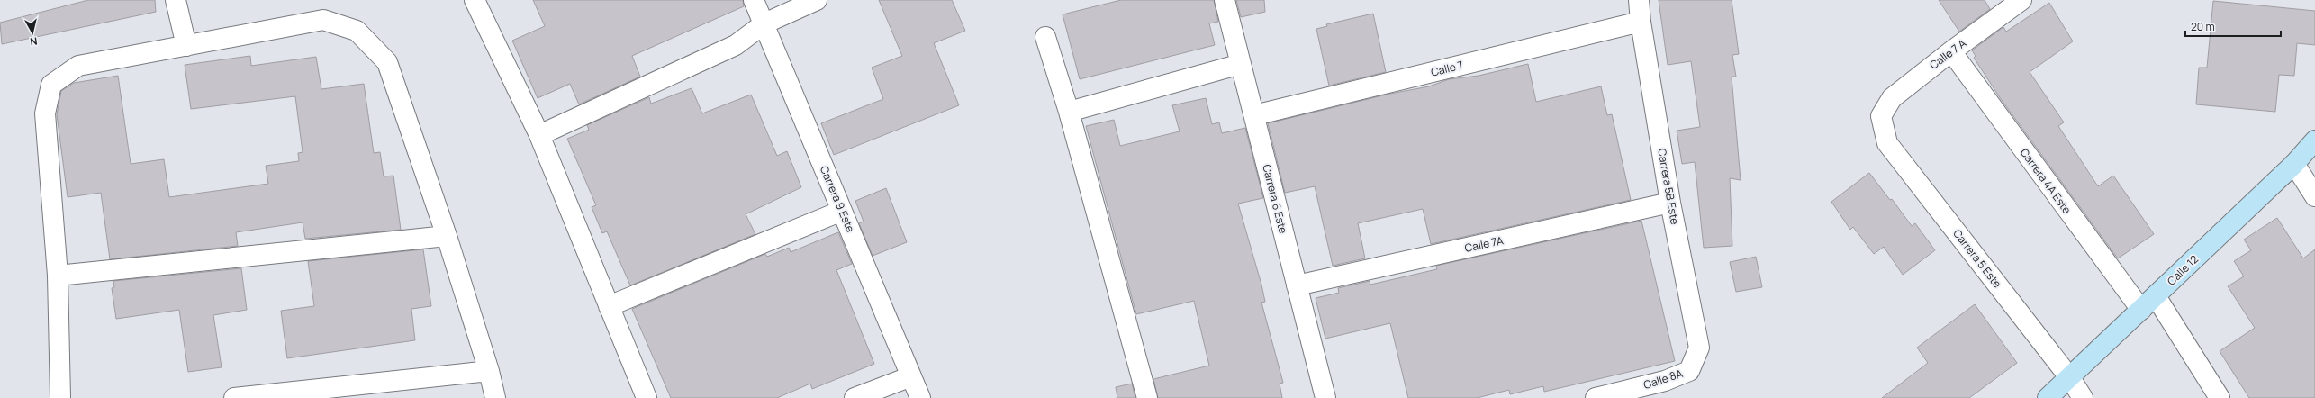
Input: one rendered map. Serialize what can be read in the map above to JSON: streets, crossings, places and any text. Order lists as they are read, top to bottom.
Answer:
{
  "streets": {
    "main road": ["Calle 12"],
    "street": [
      "Calle 7 A",
      "Calle 7",
      "Carrera 4A Este",
      "Carrera 5B Este",
      "Carrera 9 Este",
      "Carrera 6 Este",
      "Calle 7A",
      "Carrera 5 Este",
      "Calle 8A"
    ]
  },
  "crossings": [
    ["Calle 7 A", "Carrera 4A Este"],
    ["Calle 7 A", "Carrera 5 Este"],
    ["Calle 7", "Carrera 5B Este"],
    ["Calle 7", "Carrera 6 Este"],
    ["Carrera 4A Este", "Calle 12"],
    ["Carrera 5B Este", "Calle 7A"],
    ["Carrera 5B Este", "Calle 8A"],
    ["Carrera 6 Este", "Calle 7A"],
    ["Carrera 5 Este", "Calle 12"]
  ],
  "scale_bar": "20 m",
  "north": "bottom"
}
